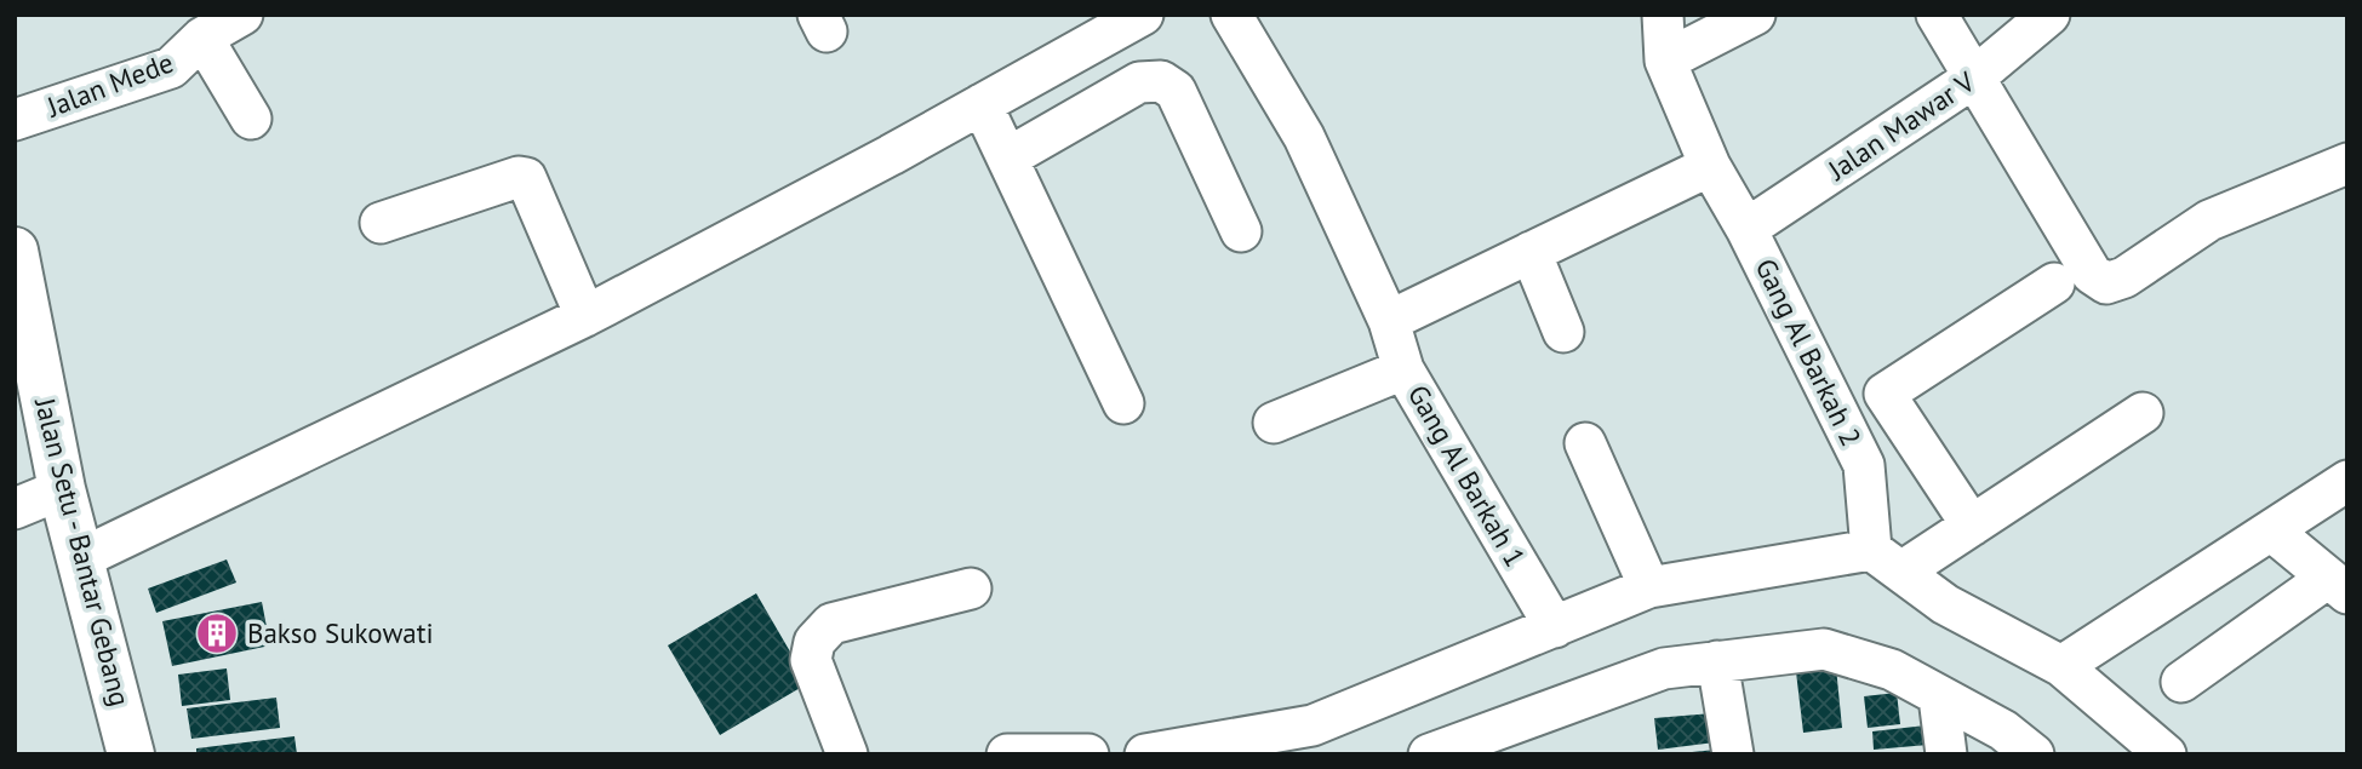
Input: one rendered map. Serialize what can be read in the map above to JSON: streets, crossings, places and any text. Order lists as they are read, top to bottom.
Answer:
{
  "streets": {
    "main road": ["Jalan Setu - Bantar Gebang"],
    "street": [
      "Jalan Mede",
      "Jalan Mawar V",
      "Gang Al Barkah 2",
      "Gang Al Barkah 1"
    ]
  },
  "crossings": [
    ["Jalan Mawar V", "Gang Al Barkah 2"]
  ],
  "places": {
    "building": ["Bakso Sukowati"]
  }
}
